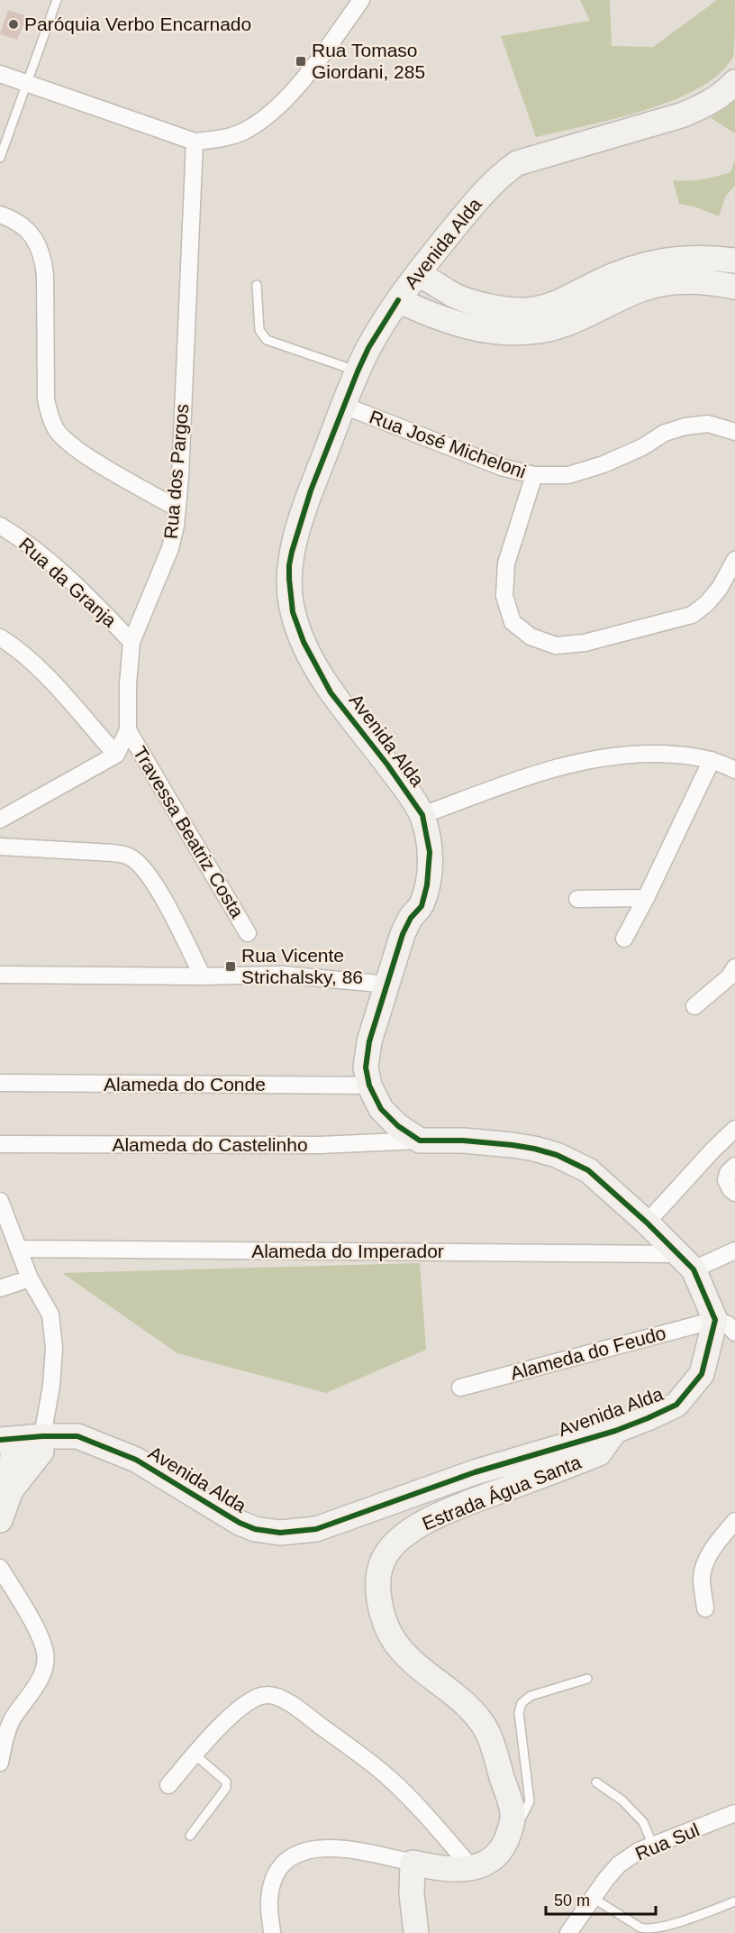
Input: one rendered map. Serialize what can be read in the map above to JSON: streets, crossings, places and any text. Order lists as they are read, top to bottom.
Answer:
{
  "streets": {
    "street": [
      "Avenida Alda",
      "Rua José Micheloni",
      "Rua dos Pargos",
      "Rua da Granja",
      "Travessa Beatriz Costa",
      "Alameda do Conde",
      "Alameda do Castelinho",
      "Alameda do Imperador",
      "Alameda do Feudo",
      "Estrada Água Santa",
      "Rua Sul"
    ]
  },
  "crossings": [
    ["Avenida Alda", "Rua José Micheloni"],
    ["Avenida Alda", "Alameda do Conde"],
    ["Avenida Alda", "Alameda do Castelinho"],
    ["Avenida Alda", "Alameda do Feudo"],
    ["Avenida Alda", "Estrada Água Santa"],
    ["Rua dos Pargos", "Rua da Granja"],
    ["Rua dos Pargos", "Travessa Beatriz Costa"]
  ],
  "places": {
    "other": ["Paróquia Verbo Encarnado"],
    "transit": ["Rua Tomaso Giordani, 285", "Rua Vicente Strichalsky, 86"]
  },
  "scale_bar": "50 m"
}
